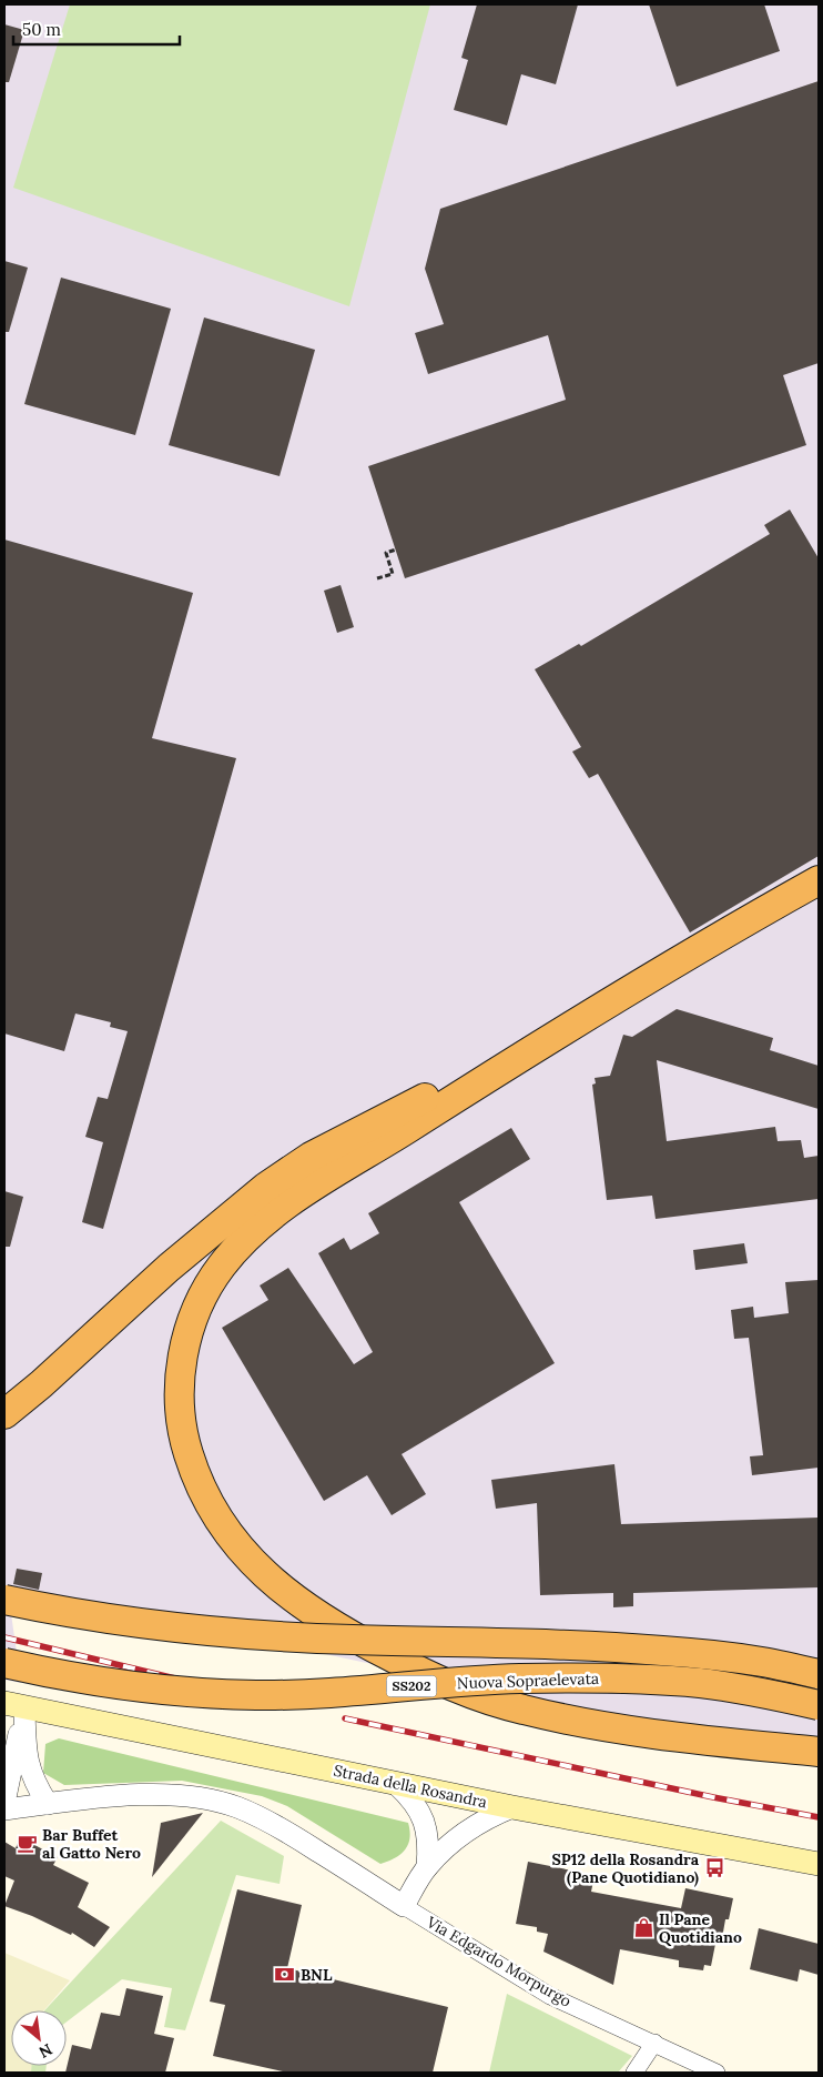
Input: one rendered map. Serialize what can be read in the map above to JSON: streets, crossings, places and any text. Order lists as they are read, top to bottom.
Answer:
{
  "streets": {
    "highway": ["Nuova Sopraelevata", "SS202"],
    "main road": ["Strada della Rosandra"],
    "street": ["Via Edgardo Morpurgo"]
  },
  "places": {
    "cafe": ["Bar Buffet al Gatto Nero"],
    "bus stop": ["SP12 della Rosandra (Pane Quotidiano)"],
    "shop": ["Il Pane Quotidiano"],
    "bank": ["BNL"]
  },
  "scale_bar": "50 m",
  "north": "bottom right"
}
